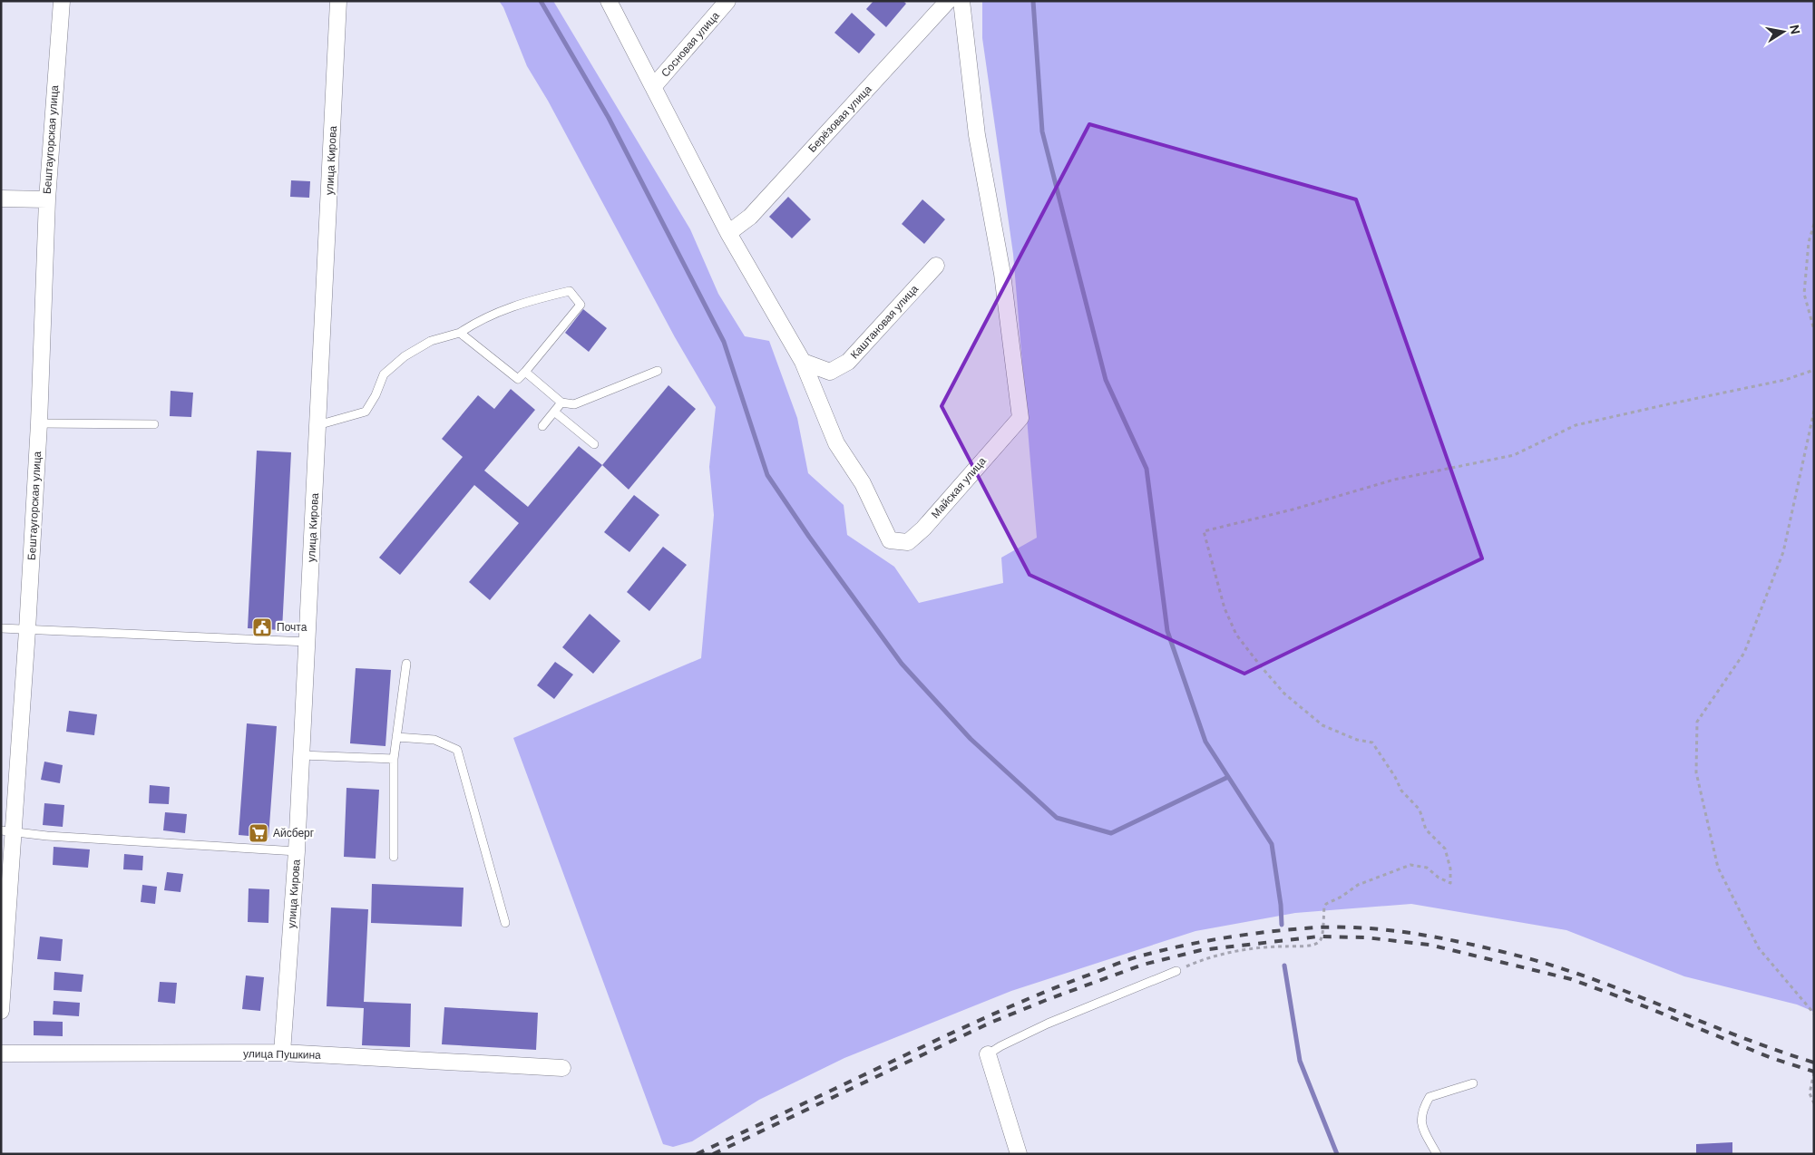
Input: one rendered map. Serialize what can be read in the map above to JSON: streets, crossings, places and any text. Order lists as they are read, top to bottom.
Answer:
{
  "streets": {
    "street": [
      "Сосновая улица",
      "Берёзовая улица",
      "Бештаугорская улица",
      "улица Кирова",
      "Каштановая улица",
      "Майская улица",
      "улица Пушкина"
    ]
  },
  "crossings": [
    ["улица Кирова", "улица Пушкина"],
    ["Каштановая улица", "Майская улица"]
  ],
  "places": {
    "public building": ["Почта"],
    "supermarket": ["Айсберг"]
  },
  "north": "right"
}
